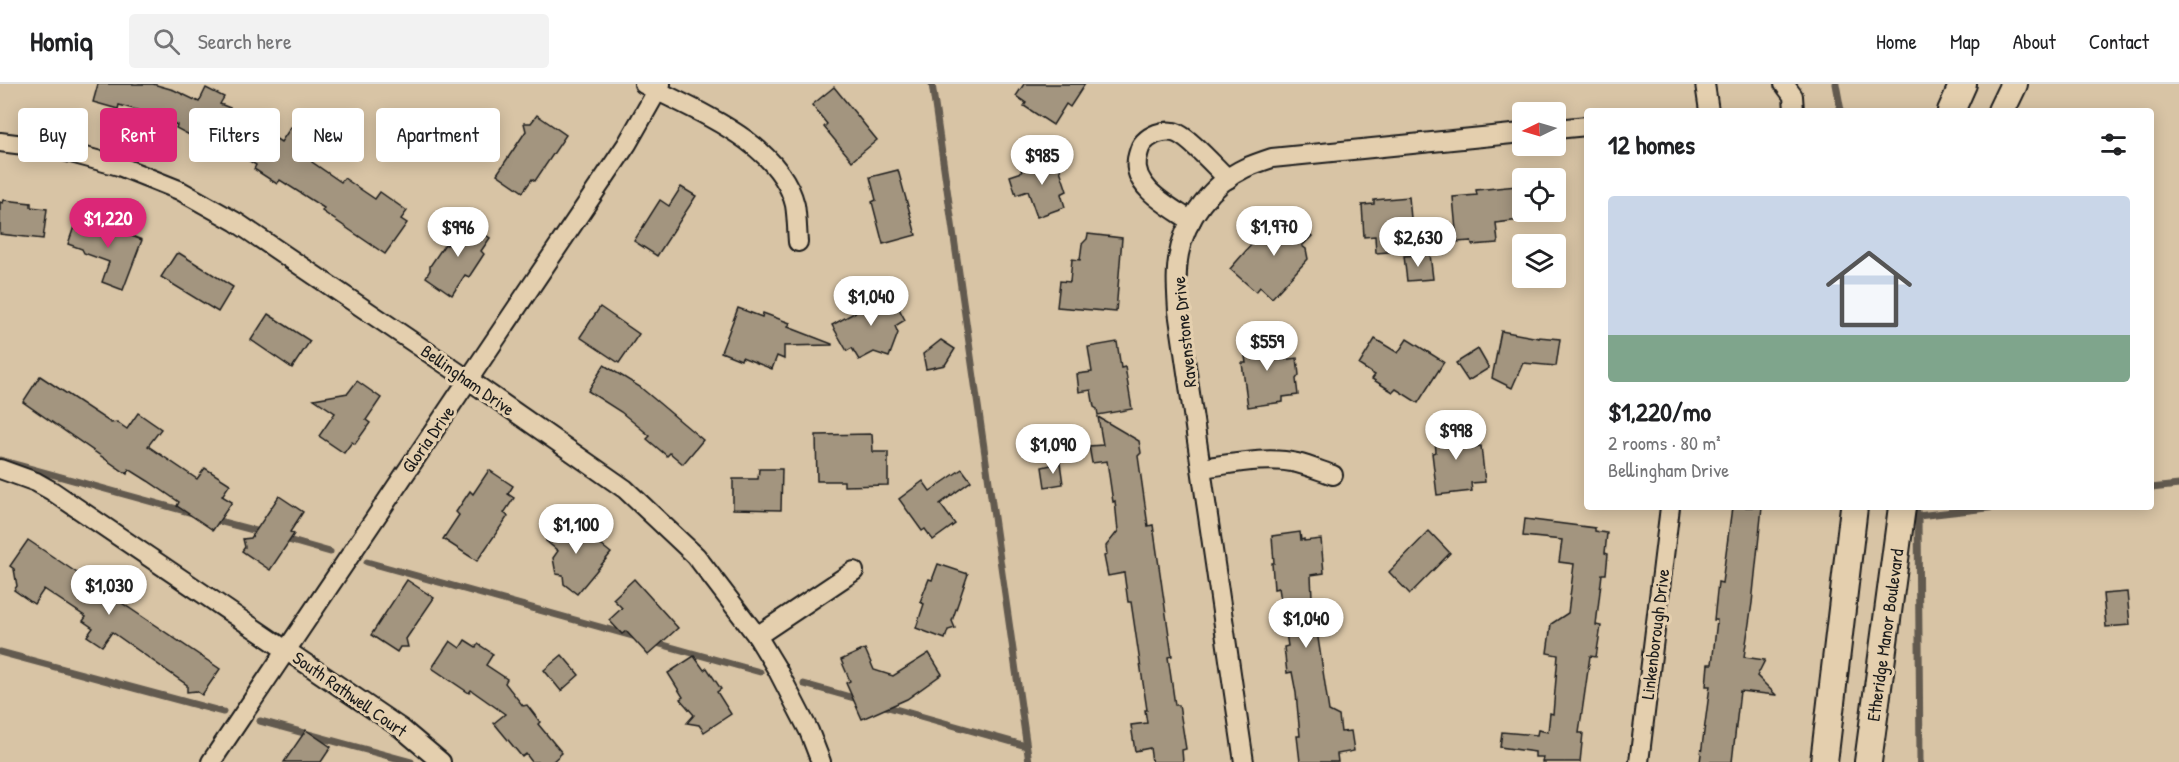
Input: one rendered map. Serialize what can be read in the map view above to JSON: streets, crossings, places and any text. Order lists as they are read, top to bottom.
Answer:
{
  "streets": {
    "main road": ["Etheridge Manor Boulevard"],
    "street": [
      "Ravenstone Drive",
      "Bellingham Drive",
      "Gloria Drive",
      "Linkenborough Drive",
      "South Rathwell Court"
    ]
  },
  "crossings": [
    ["Bellingham Drive", "Gloria Drive"],
    ["Gloria Drive", "South Rathwell Court"]
  ],
  "north": "left",
  "page": {
    "header": "Homiq",
    "search": "Search here",
    "nav": [
      "Home",
      "Map",
      "About",
      "Contact"
    ],
    "chip": [
      "Buy",
      "Rent",
      "Filters",
      "New",
      "Apartment"
    ],
    "heading": "12 homes",
    "price": [
      "$985",
      "$1,220",
      "$1,970",
      "$996",
      "$2,630",
      "$1,040",
      "$559",
      "$998",
      "$1,090",
      "$1,100",
      "$1,030",
      "$1,040"
    ],
    "list": [
      {
        "name": "$1,220/mo",
        "note": "2 rooms · 80 m² · Bellingham Drive"
      }
    ]
  }
}
